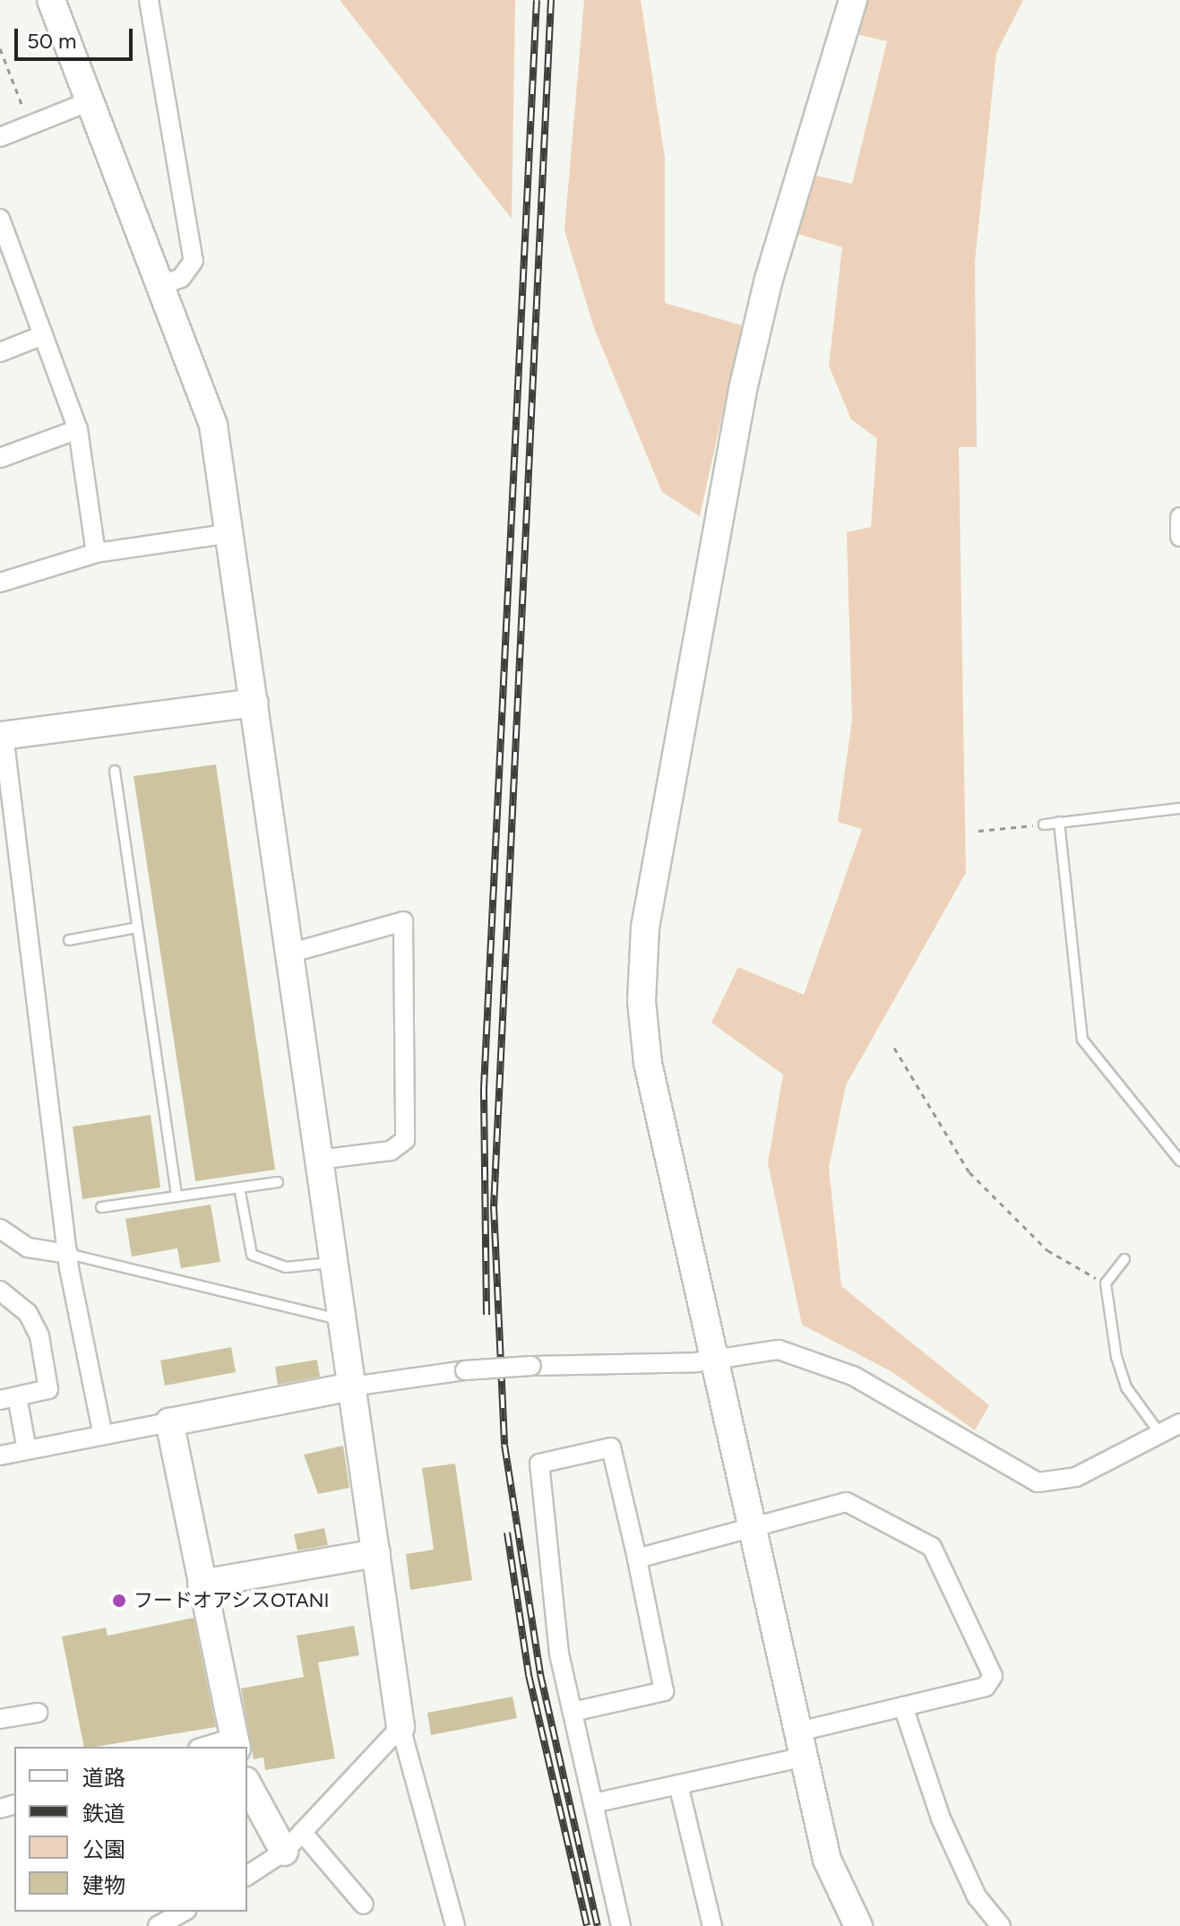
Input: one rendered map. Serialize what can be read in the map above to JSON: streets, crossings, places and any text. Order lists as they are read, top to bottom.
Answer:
{
  "places": ["フードオアシスOTANI"],
  "legend": [
    "道路",
    "鉄道",
    "公園",
    "建物"
  ],
  "scale_bar": "50 m"
}
